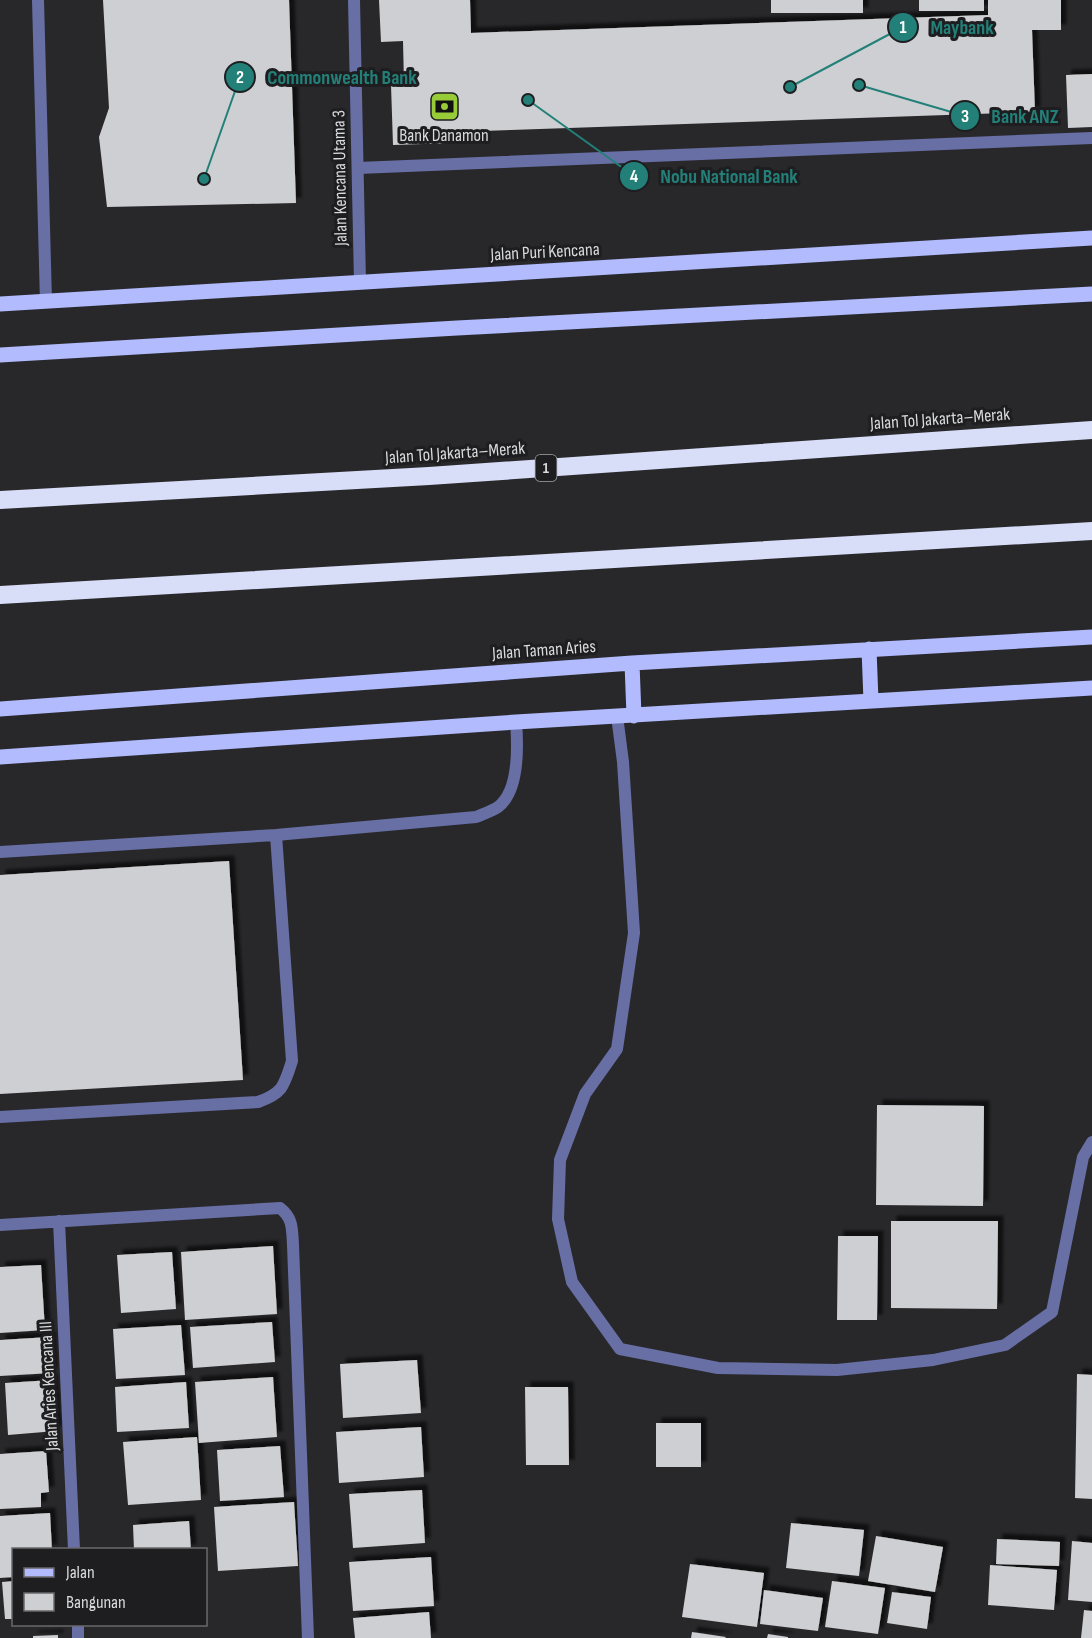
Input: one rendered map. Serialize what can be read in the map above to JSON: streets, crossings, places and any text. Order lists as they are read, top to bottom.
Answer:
{
  "streets": {
    "highway": ["Jalan Tol Jakarta–Merak", "1"],
    "main road": ["Jalan Puri Kencana", "Jalan Taman Aries"],
    "street": ["Jalan Kencana Utama 3", "Jalan Aries Kencana III"]
  },
  "crossings": [
    ["Jalan Kencana Utama 3", "Jalan Puri Kencana"]
  ],
  "places": {
    "other": [
      "Bank ANZ",
      "Maybank",
      "Nobu National Bank",
      "Commonwealth Bank"
    ],
    "bank": ["Bank Danamon"]
  },
  "legend": ["Jalan", "Bangunan"]
}
